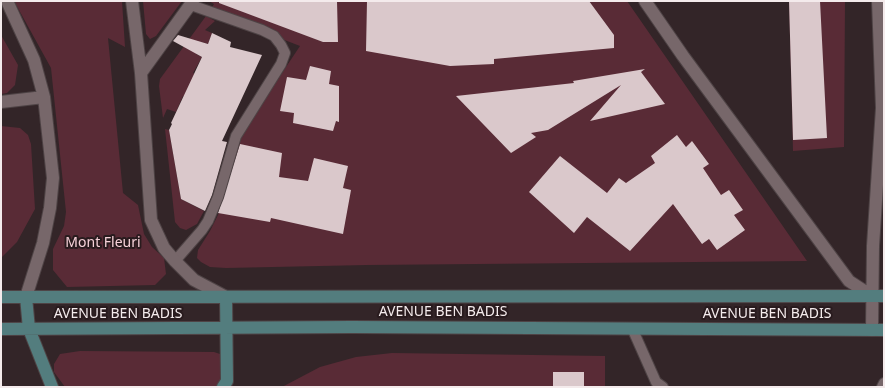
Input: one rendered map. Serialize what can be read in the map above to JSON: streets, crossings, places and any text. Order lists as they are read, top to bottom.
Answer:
{
  "streets": {
    "main road": ["AVENUE BEN BADIS"]
  },
  "parks": ["Mont Fleuri"]
}
